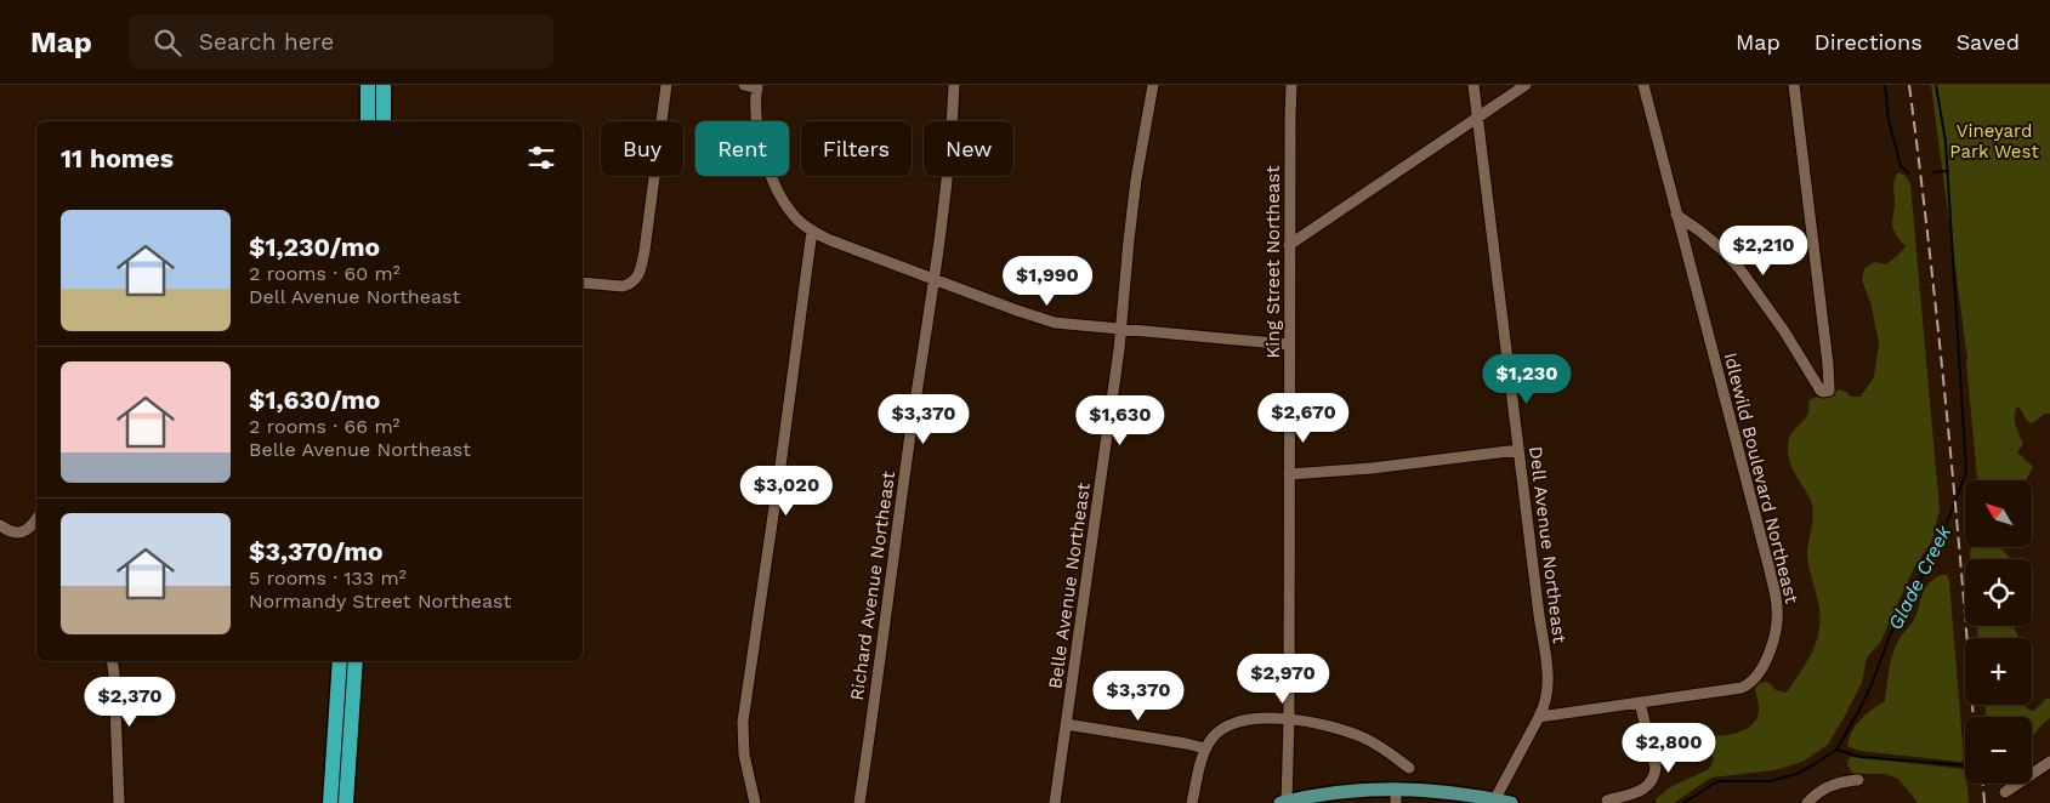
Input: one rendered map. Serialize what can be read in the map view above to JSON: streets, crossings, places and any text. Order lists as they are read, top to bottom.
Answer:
{
  "streets": {
    "street": [
      "King Street Northeast",
      "Idlewild Boulevard Northeast",
      "Dell Avenue Northeast",
      "Richard Avenue Northeast",
      "Belle Avenue Northeast"
    ]
  },
  "crossings": [
    ["Idlewild Boulevard Northeast", "Dell Avenue Northeast"]
  ],
  "water": ["Glade Creek"],
  "parks": ["Vineyard Park West"],
  "north": "top left",
  "page": {
    "header": "Map",
    "search": "Search here",
    "nav": ["Map", "Directions", "Saved"],
    "chip": [
      "Buy",
      "Rent",
      "Filters",
      "New"
    ],
    "heading": "11 homes",
    "list": [
      {
        "name": "$1,230/mo",
        "note": "2 rooms · 60 m² · Dell Avenue Northeast"
      },
      {
        "name": "$1,630/mo",
        "note": "2 rooms · 66 m² · Belle Avenue Northeast"
      },
      {
        "name": "$3,370/mo",
        "note": "5 rooms · 133 m² · Normandy Street Northeast"
      }
    ],
    "price": [
      "$2,210",
      "$1,990",
      "$1,230",
      "$2,670",
      "$3,370",
      "$1,630",
      "$3,020",
      "$2,970",
      "$3,370",
      "$2,370",
      "$2,800"
    ],
    "map_buttons": ["+", "−"]
  }
}
